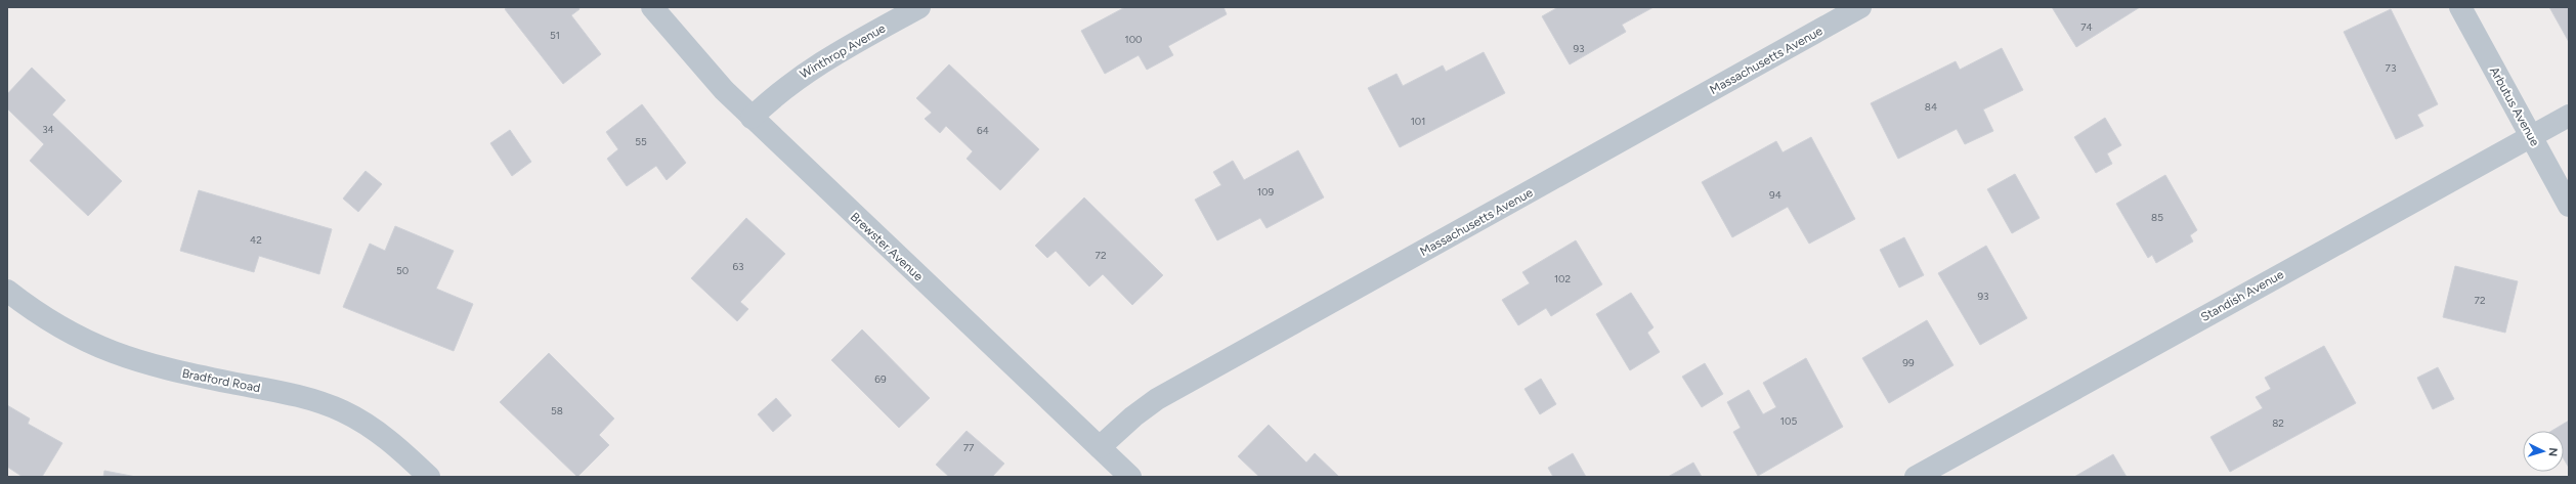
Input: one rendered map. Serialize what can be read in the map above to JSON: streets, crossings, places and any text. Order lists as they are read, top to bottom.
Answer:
{
  "streets": {
    "street": [
      "Winthrop Avenue",
      "Massachusetts Avenue",
      "Arbutus Avenue",
      "Brewster Avenue",
      "Standish Avenue",
      "Bradford Road"
    ]
  },
  "crossings": [
    ["Winthrop Avenue", "Brewster Avenue"],
    ["Massachusetts Avenue", "Brewster Avenue"],
    ["Arbutus Avenue", "Standish Avenue"]
  ],
  "house_numbers": [
    "74",
    "51",
    "100",
    "93",
    "73",
    "84",
    "101",
    "34",
    "64",
    "55",
    "109",
    "94",
    "85",
    "42",
    "72",
    "63",
    "50",
    "102",
    "93",
    "72",
    "99",
    "69",
    "58",
    "105",
    "82",
    "77"
  ],
  "north": "right"
}
